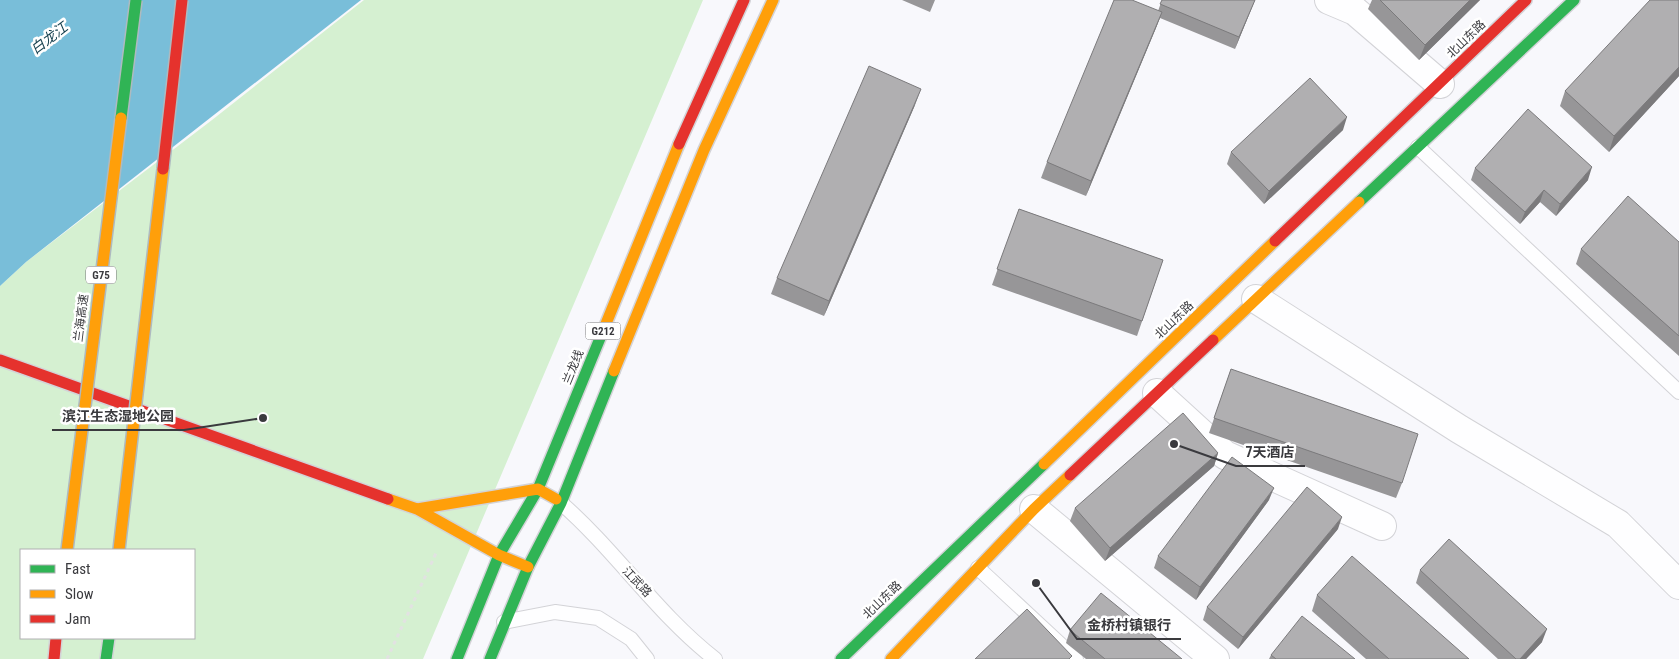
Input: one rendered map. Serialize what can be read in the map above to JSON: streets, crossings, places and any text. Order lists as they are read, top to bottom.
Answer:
{
  "streets": {
    "main road": [
      "北山东路",
      "G75",
      "兰海高速",
      "G212",
      "兰龙线"
    ],
    "lane": ["江武路"]
  },
  "crossings": [
    ["G212", "江武路"]
  ],
  "water": ["白龙江"],
  "places": ["滨江生态湿地公园", "7天酒店", "金桥村镇银行"],
  "legend": ["Fast", "Slow", "Jam"]
}
